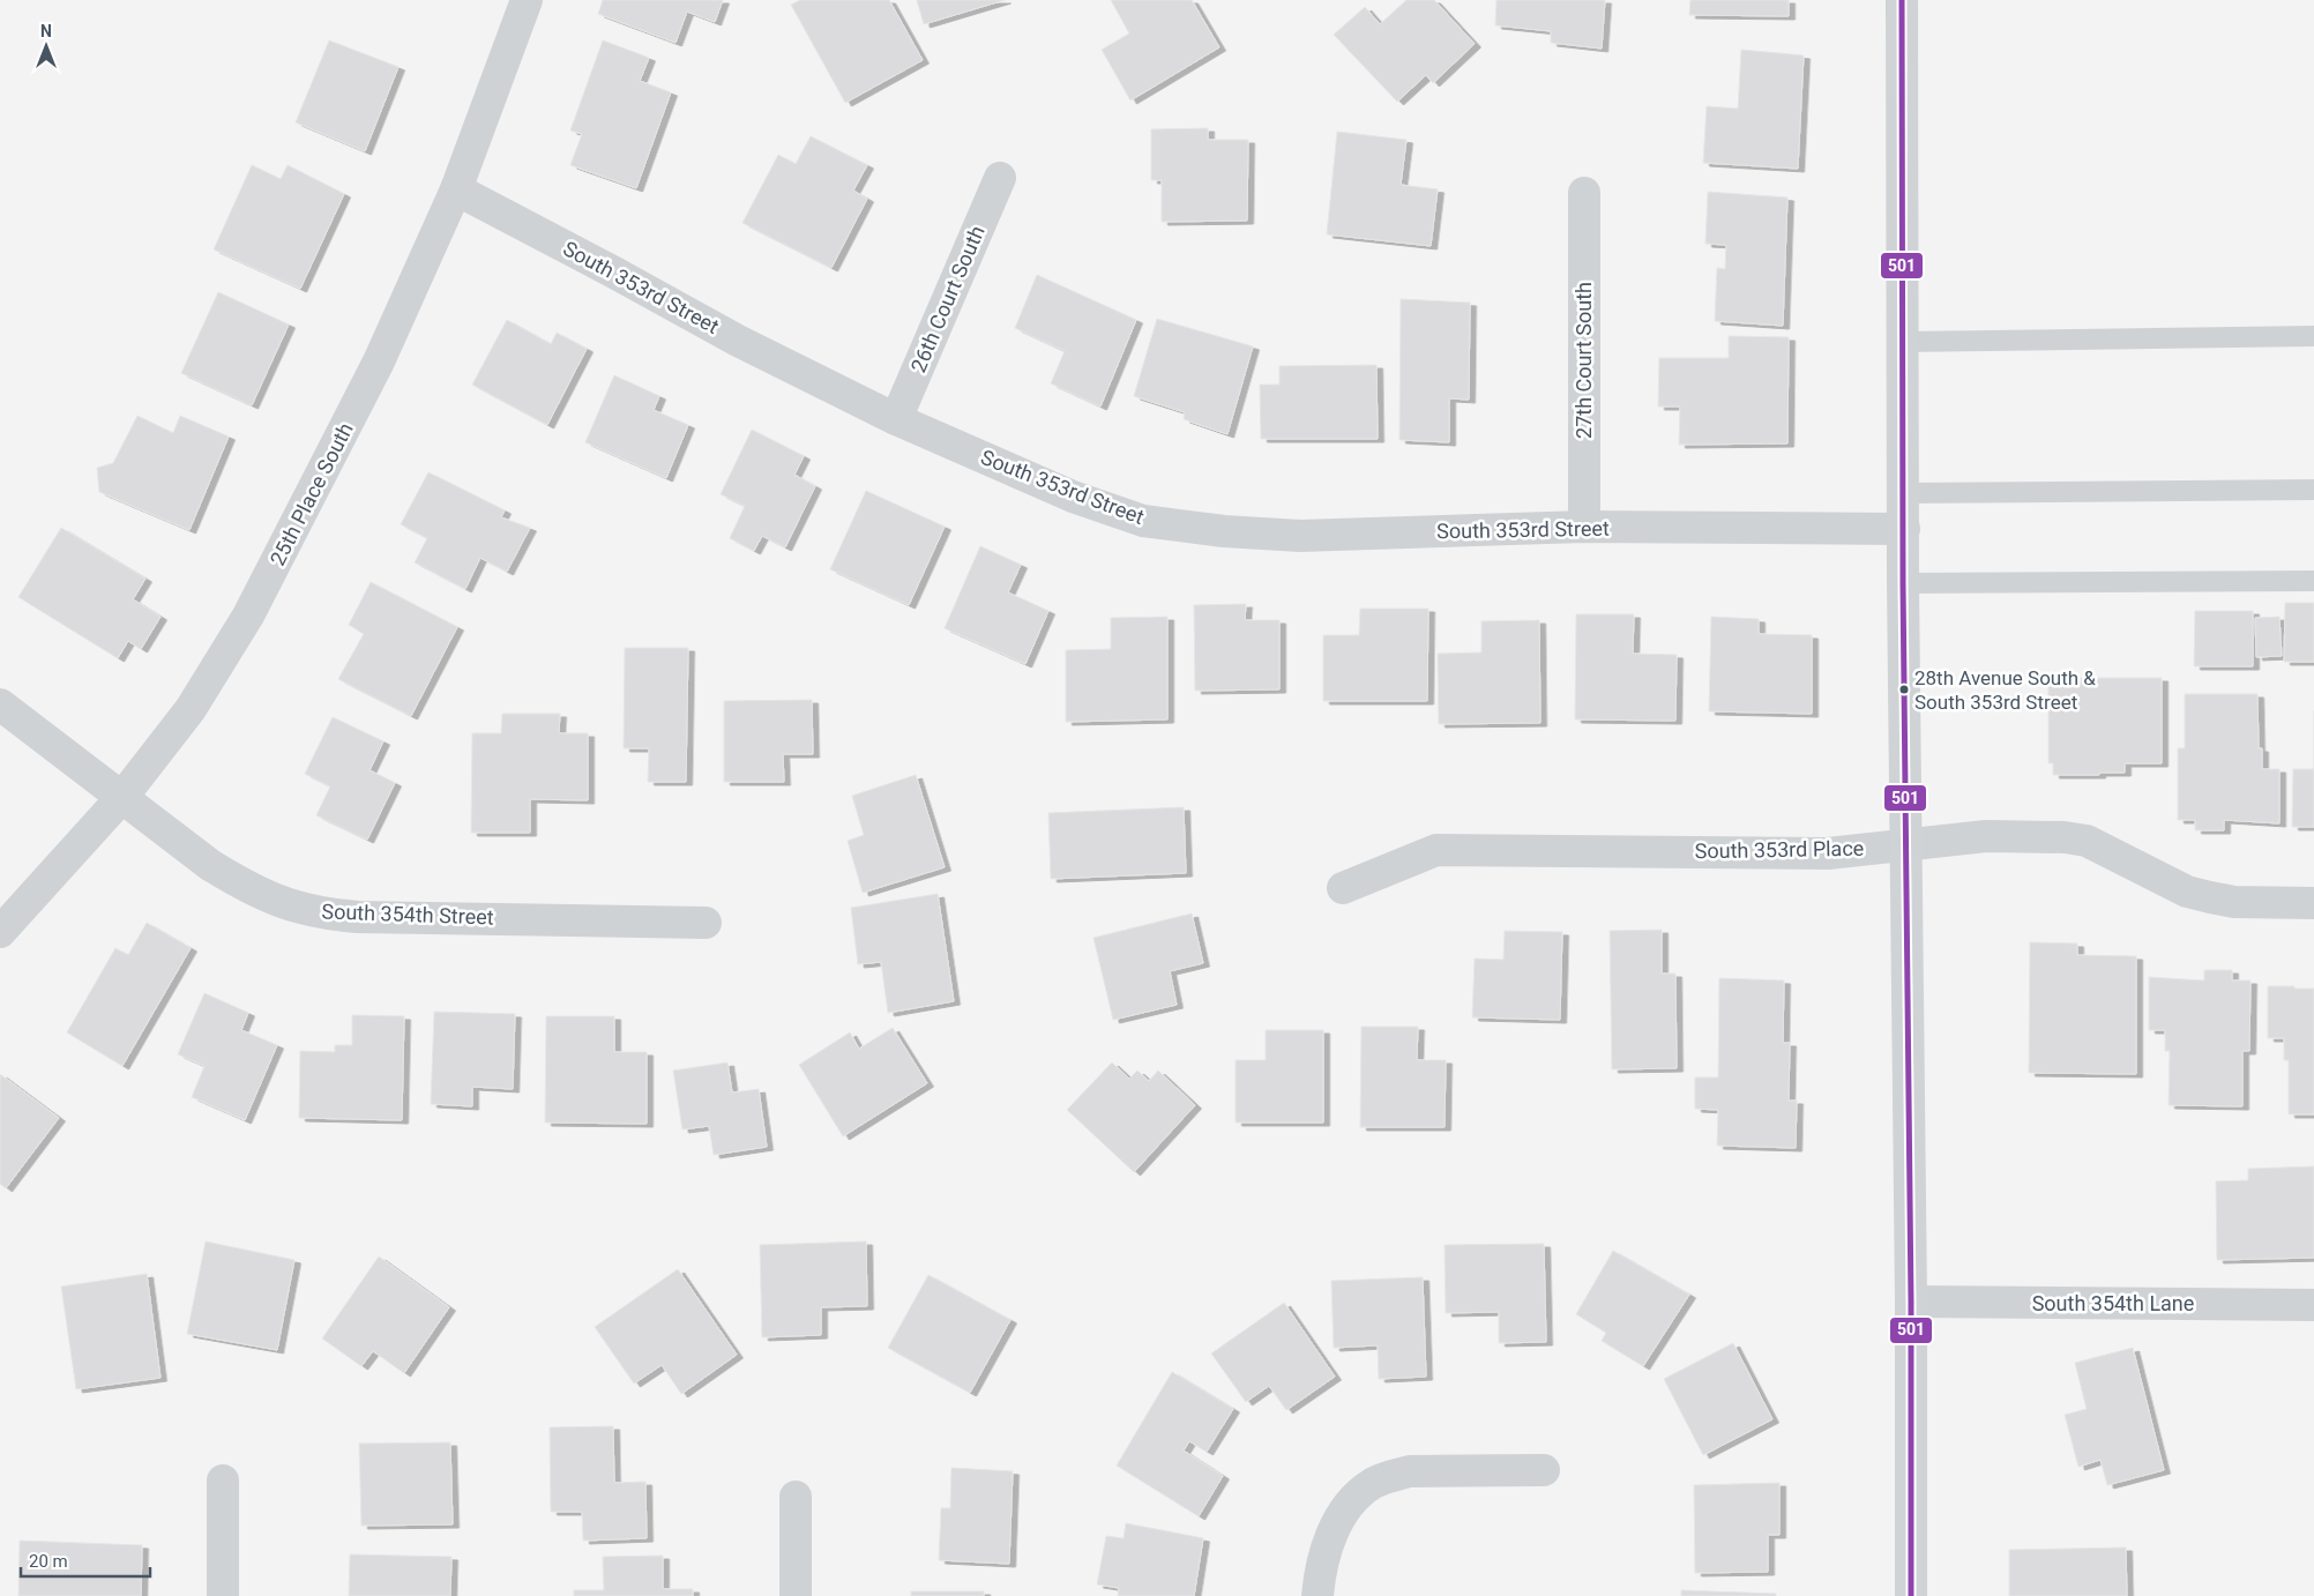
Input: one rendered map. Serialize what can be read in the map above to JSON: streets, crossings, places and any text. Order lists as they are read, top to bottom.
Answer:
{
  "streets": {
    "street": [
      "South 353rd Street",
      "26th Court South",
      "27th Court South",
      "25th Place South",
      "South 353rd Place",
      "South 354th Street",
      "South 354th Lane"
    ]
  },
  "crossings": [
    ["South 353rd Street", "26th Court South"],
    ["South 353rd Street", "27th Court South"],
    ["South 353rd Street", "25th Place South"],
    ["25th Place South", "South 354th Street"]
  ],
  "places": ["28th Avenue South & South 353rd Street"],
  "lines": ["transit line 501"],
  "scale_bar": "20 m",
  "north": "top"
}
